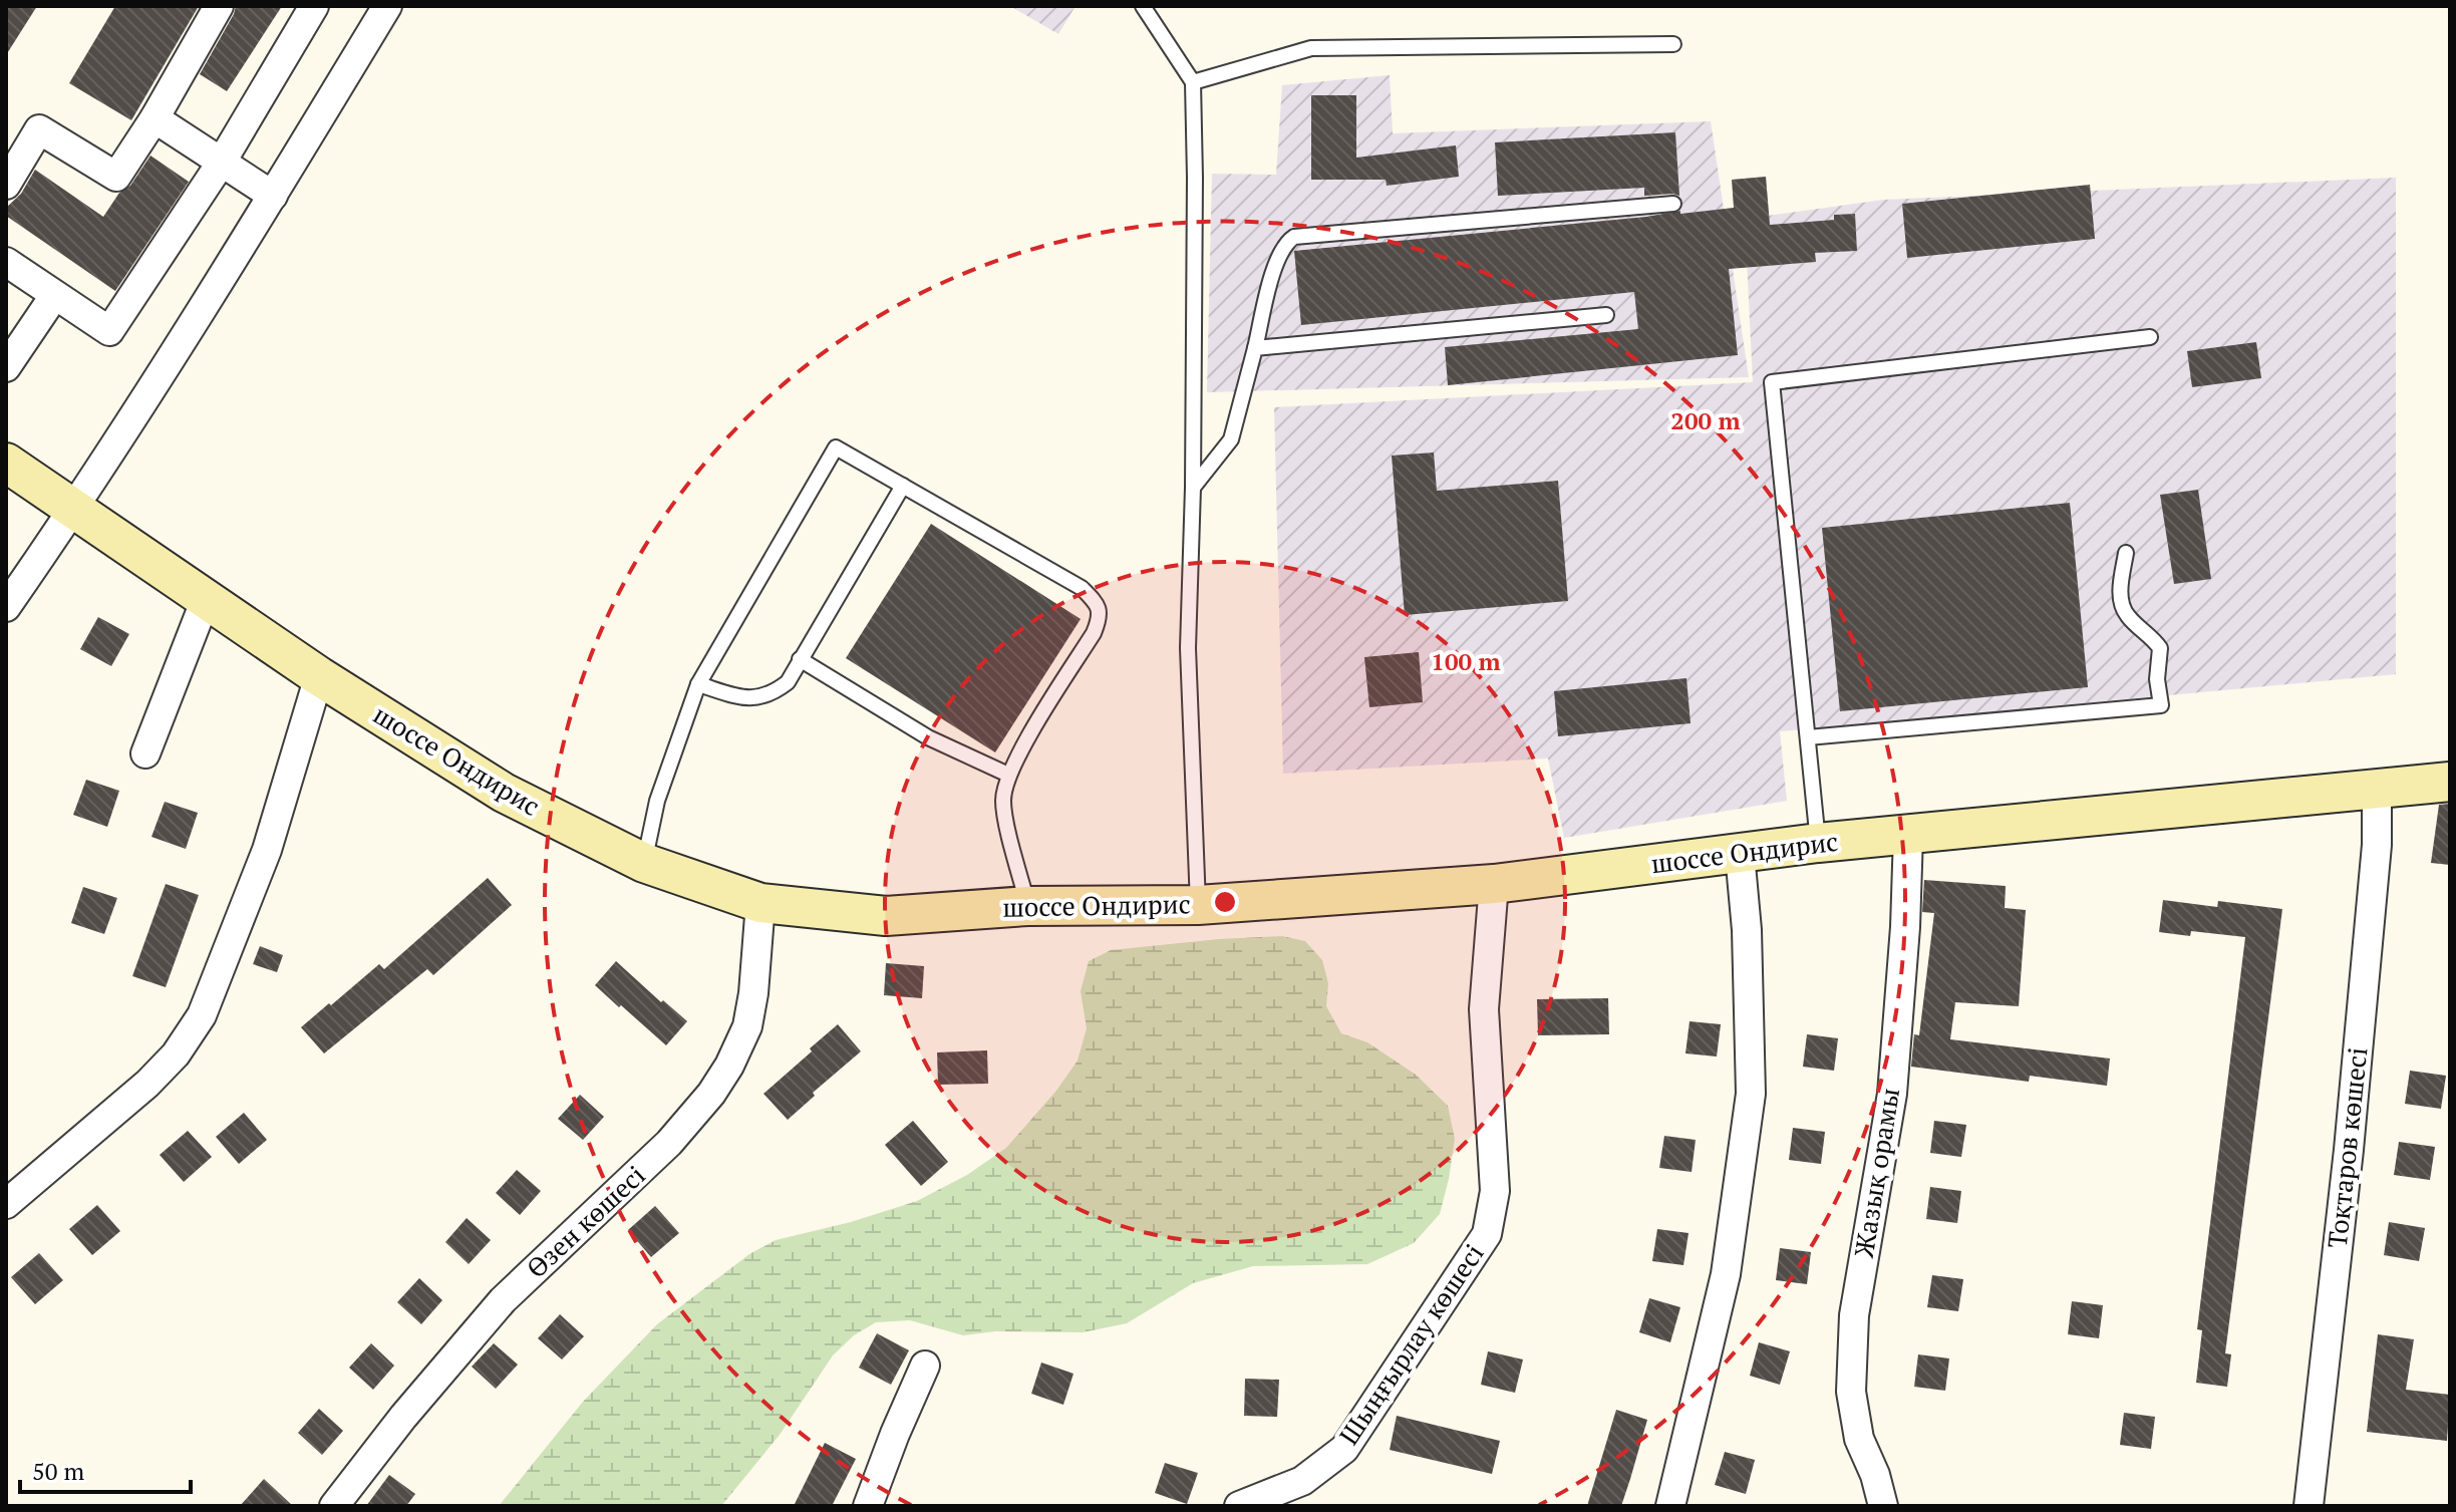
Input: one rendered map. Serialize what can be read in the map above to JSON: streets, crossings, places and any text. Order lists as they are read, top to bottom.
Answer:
{
  "streets": {
    "main road": ["шоссе Ондирис"],
    "street": [
      "Тоқтаров көшесі",
      "Жазық орамы",
      "Өзен көшесі",
      "Шыңғырлау көшесі"
    ]
  },
  "crossings": [
    ["шоссе Ондирис", "Тоқтаров көшесі"],
    ["шоссе Ондирис", "Жазық орамы"],
    ["шоссе Ондирис", "Өзен көшесі"],
    ["шоссе Ондирис", "Шыңғырлау көшесі"]
  ],
  "scale_bar": "50 m",
  "rings": ["200 m", "100 m"]
}
